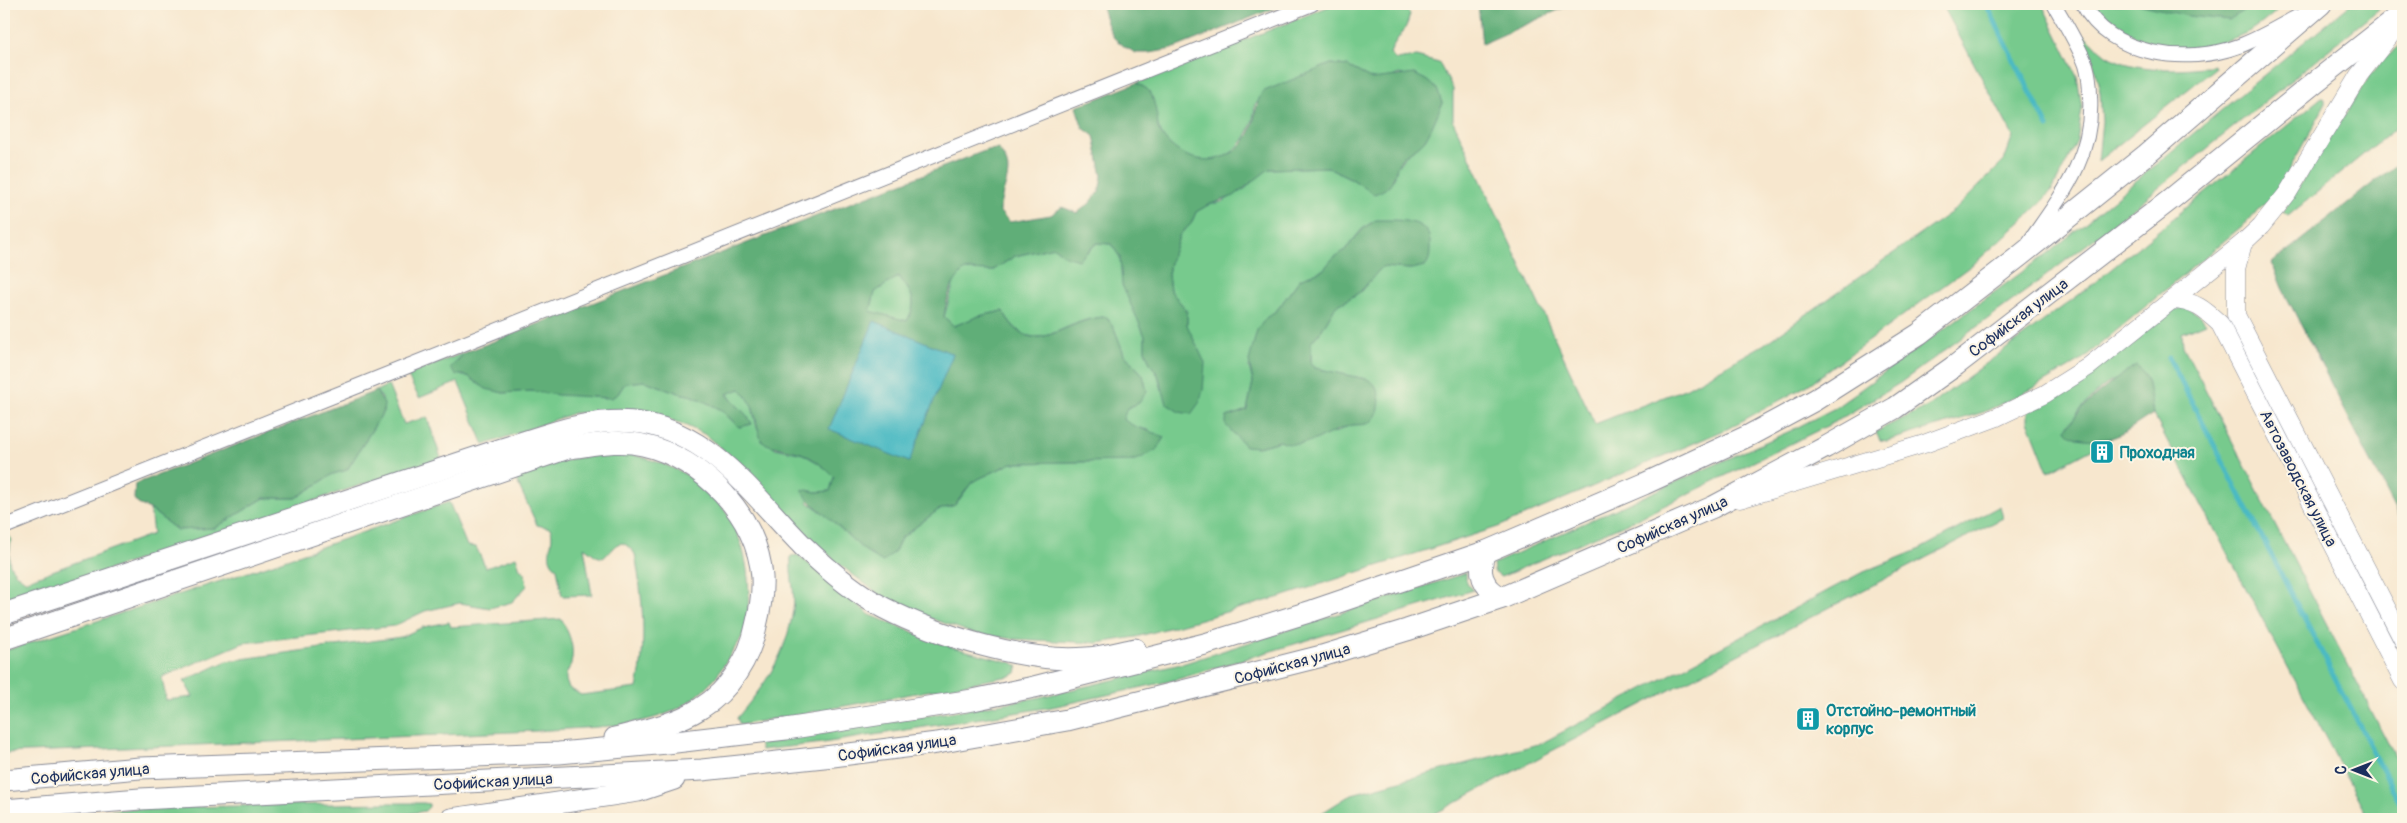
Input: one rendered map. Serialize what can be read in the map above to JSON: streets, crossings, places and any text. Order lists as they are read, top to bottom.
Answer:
{
  "streets": {
    "main road": ["Софийская улица"],
    "street": ["Автозаводская улица"]
  },
  "places": {
    "building": ["Проходная", "Отстойно-ремонтный корпус"]
  },
  "north": "left"
}
